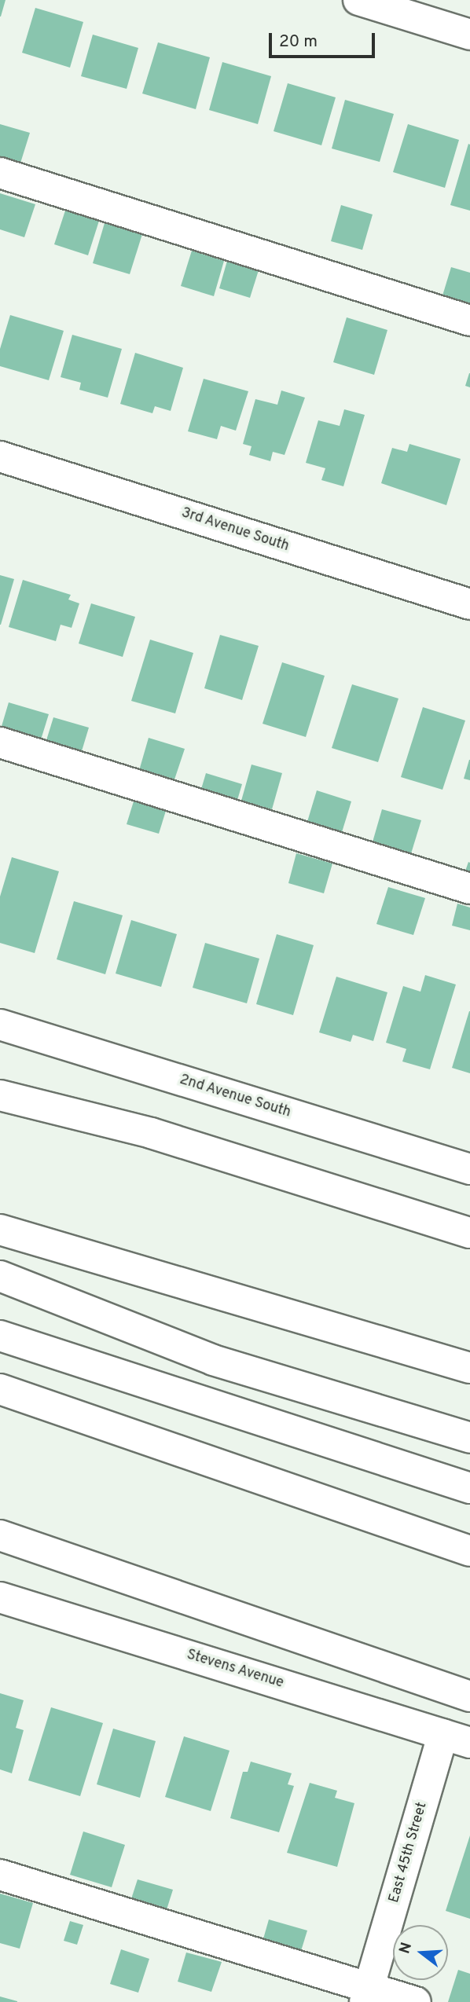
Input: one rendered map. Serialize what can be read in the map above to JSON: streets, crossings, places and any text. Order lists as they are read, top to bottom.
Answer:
{
  "streets": {
    "main road": [
      "3rd Avenue South",
      "2nd Avenue South",
      "Stevens Avenue",
      "East 45th Street"
    ]
  },
  "crossings": [
    ["Stevens Avenue", "East 45th Street"]
  ],
  "scale_bar": "20 m",
  "north": "left"
}
